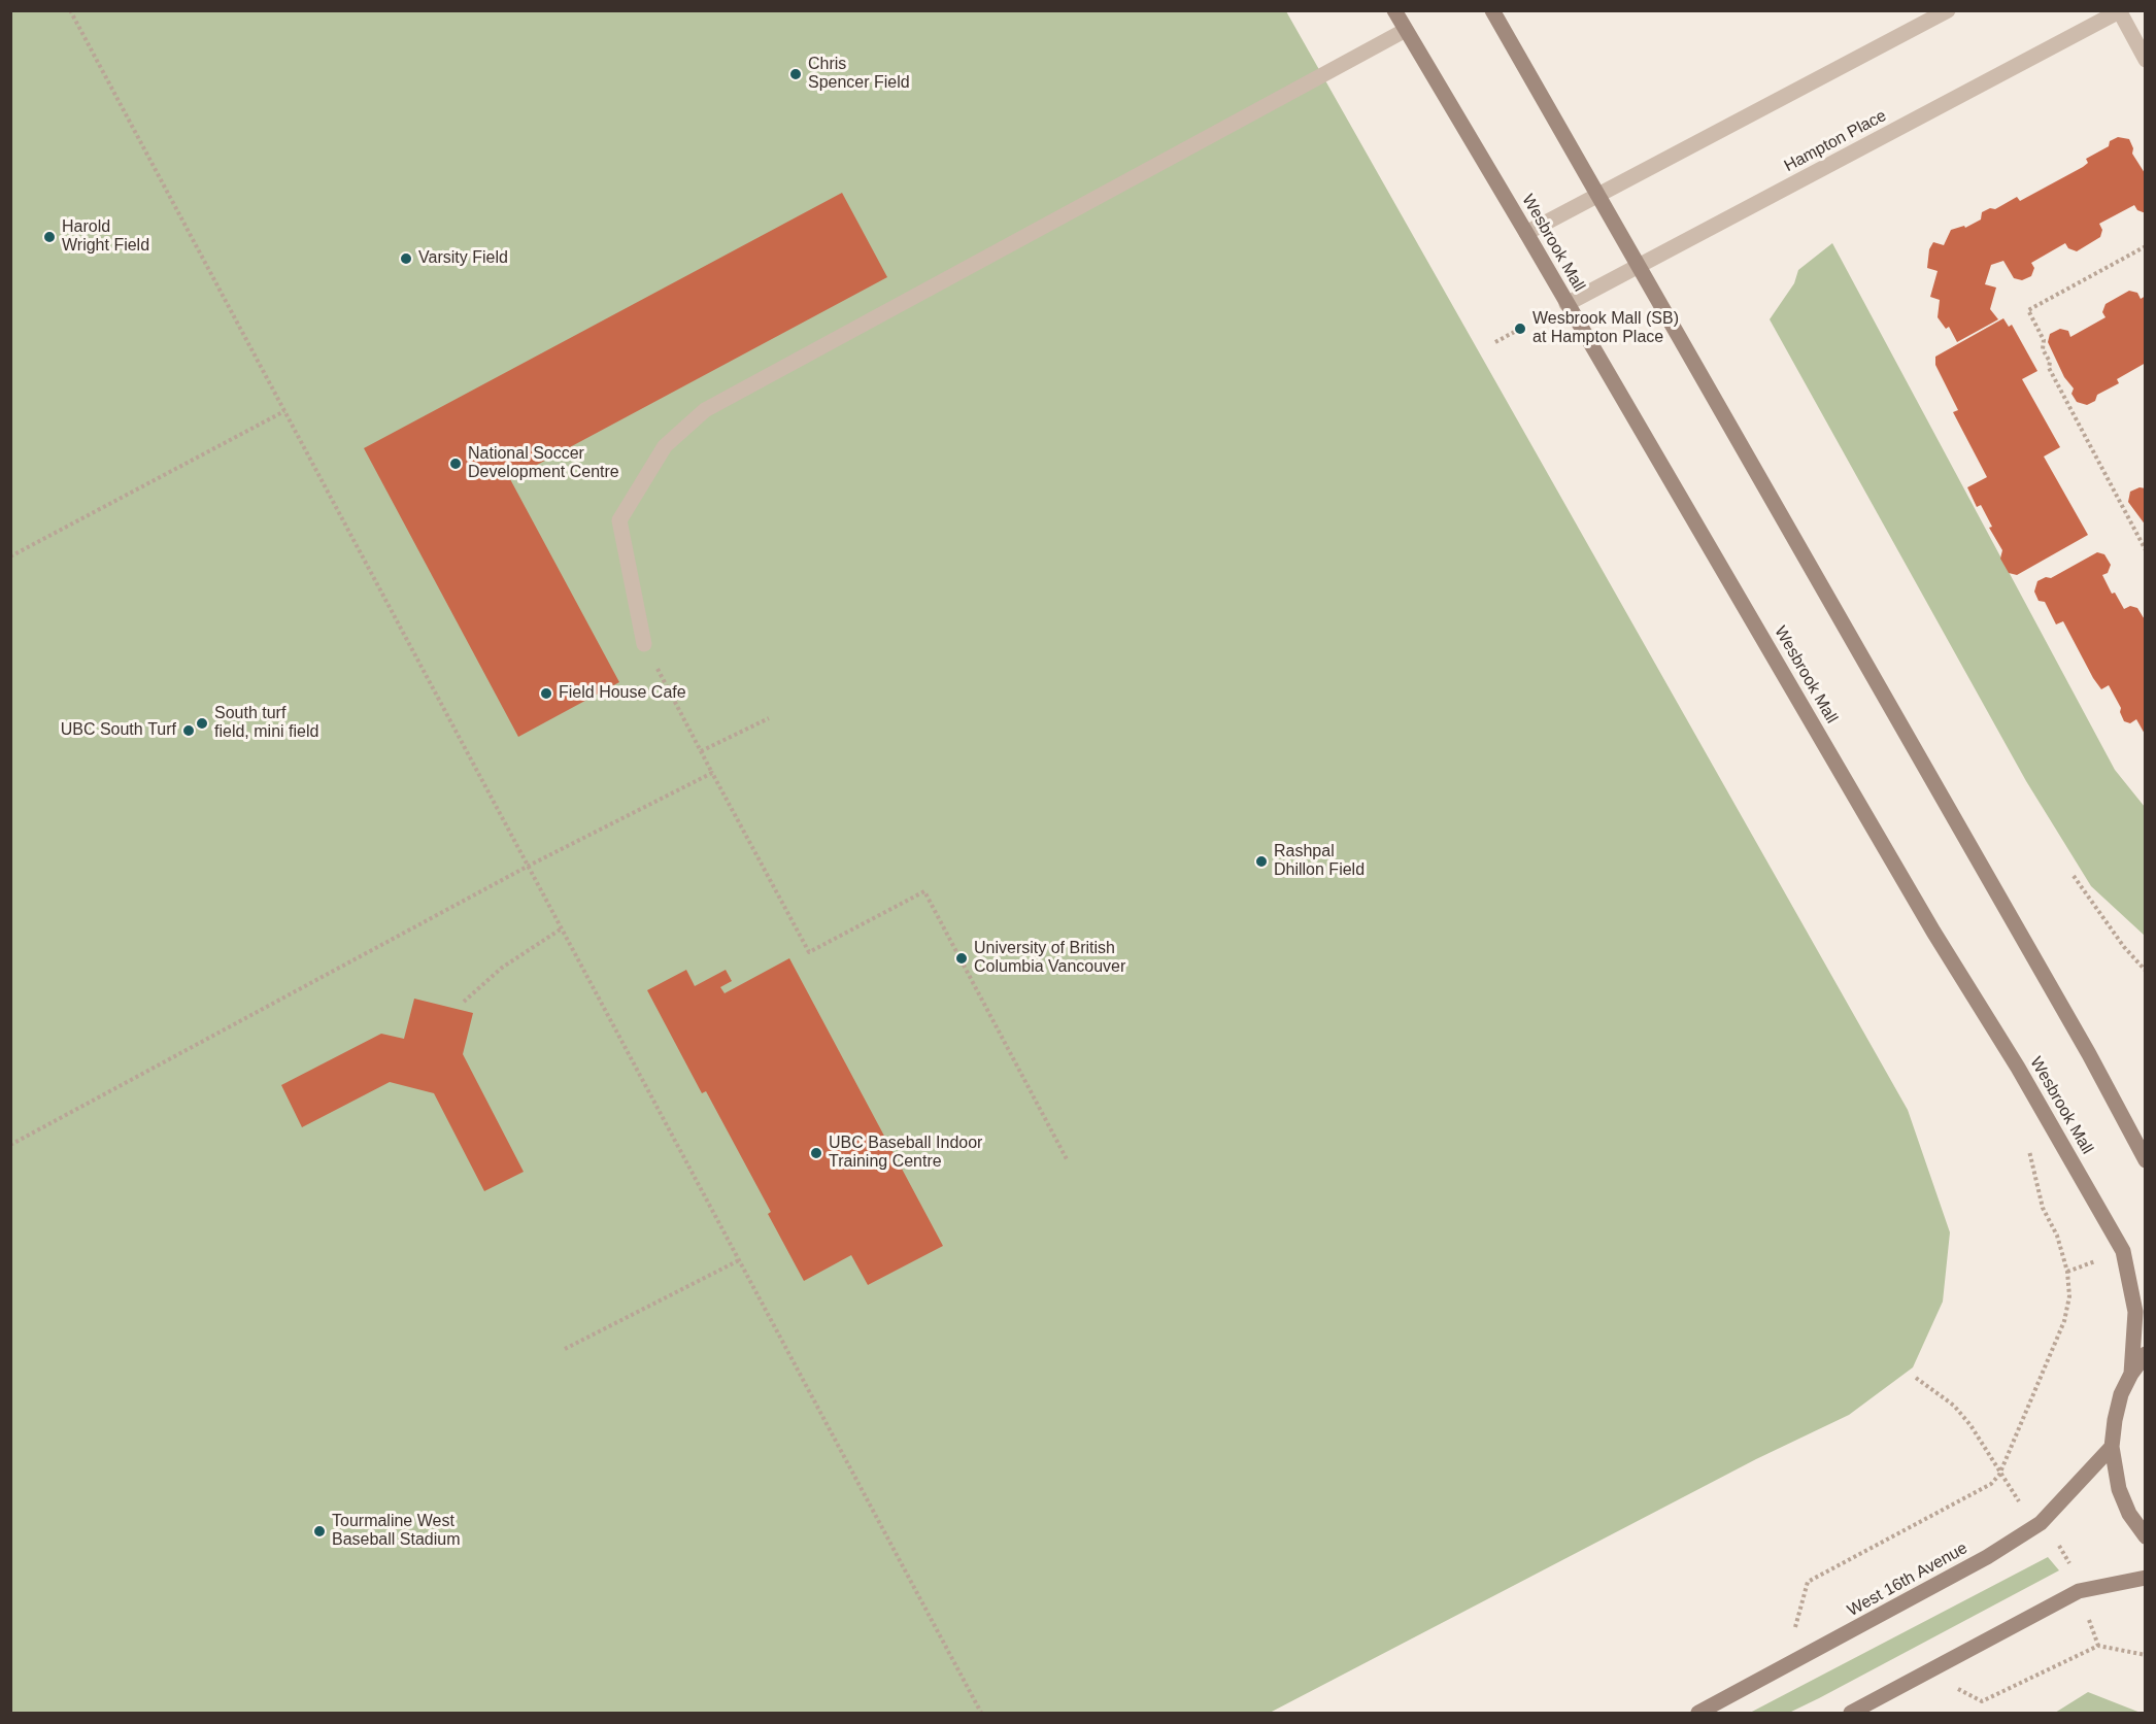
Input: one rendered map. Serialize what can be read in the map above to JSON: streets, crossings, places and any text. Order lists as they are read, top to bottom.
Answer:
{
  "streets": {
    "main road": ["Wesbrook Mall", "West 16th Avenue"],
    "street": ["Hampton Place"]
  },
  "crossings": [
    ["Hampton Place", "Wesbrook Mall"]
  ],
  "places": [
    "Chris Spencer Field",
    "Harold Wright Field",
    "Varsity Field",
    "Wesbrook Mall (SB) at Hampton Place",
    "National Soccer Development Centre",
    "Field House Cafe",
    "South turf field, mini field",
    "UBC South Turf",
    "Rashpal Dhillon Field",
    "University of British Columbia Vancouver",
    "UBC Baseball Indoor Training Centre",
    "Tourmaline West Baseball Stadium"
  ]
}
